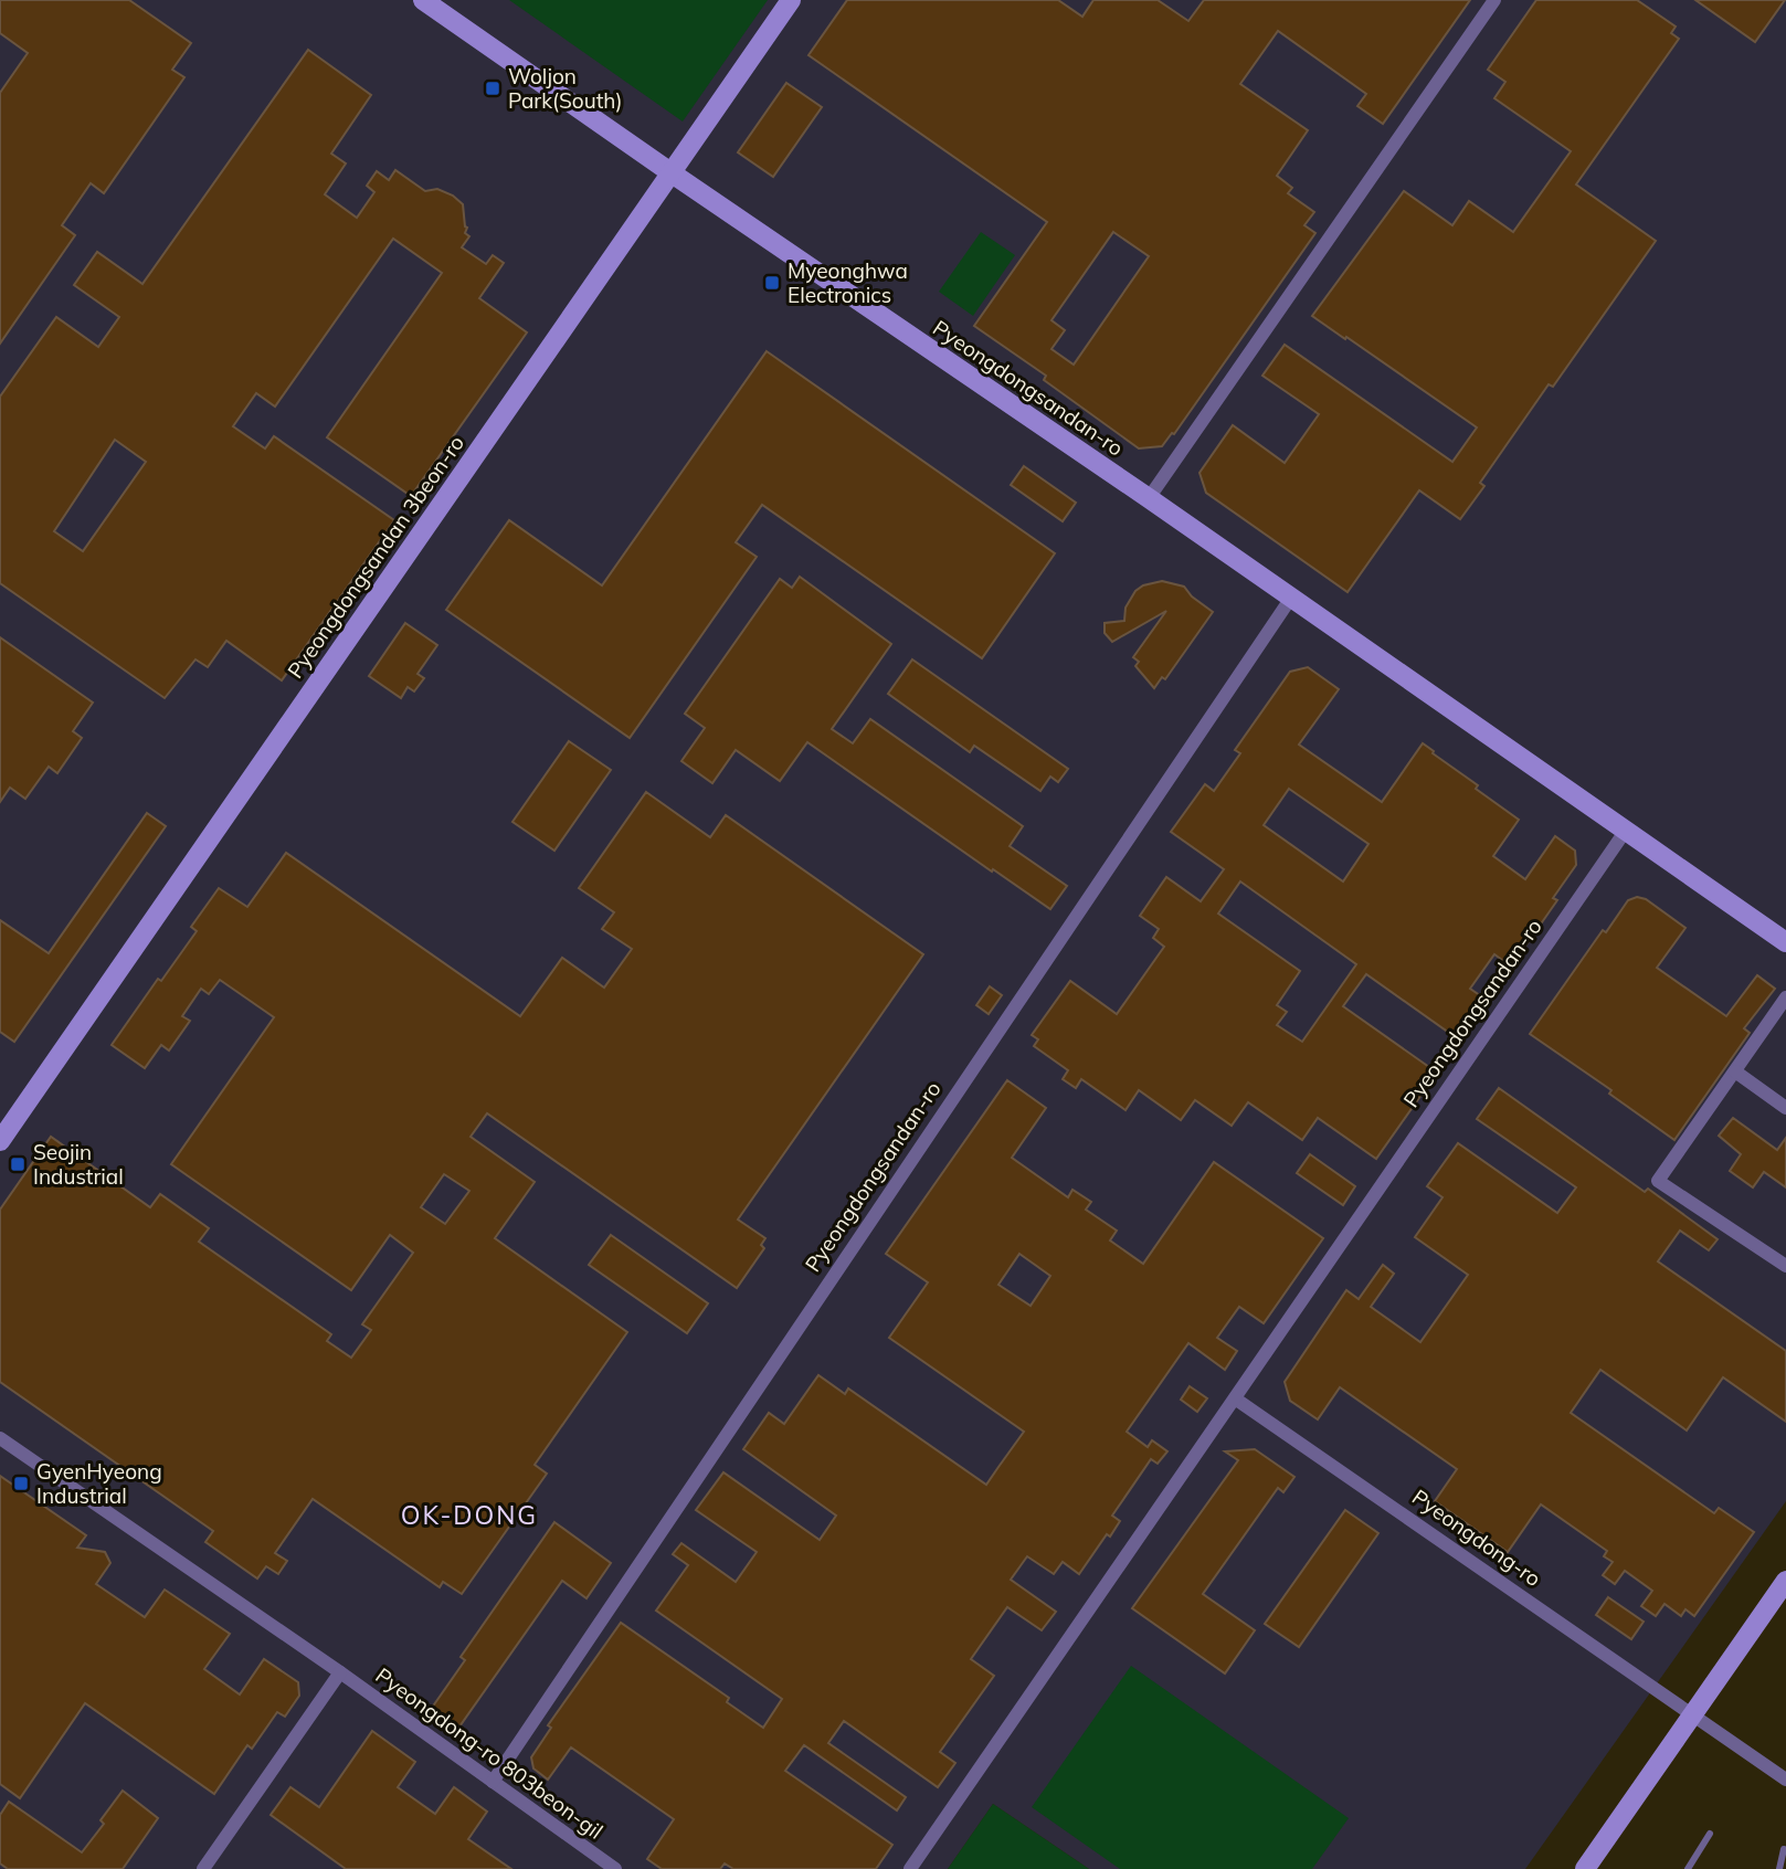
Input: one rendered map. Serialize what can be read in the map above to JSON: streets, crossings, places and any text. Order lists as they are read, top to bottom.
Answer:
{
  "streets": {
    "street": [
      "Pyeongdongsandan-ro",
      "Pyeongdongsandan 3beon-ro",
      "Pyeongdong-ro",
      "Pyeongdong-ro 803beon-gil"
    ]
  },
  "crossings": [
    ["Pyeongdongsandan-ro", "Pyeongdongsandan 3beon-ro"],
    ["Pyeongdongsandan-ro", "Pyeongdong-ro"],
    ["Pyeongdongsandan-ro", "Pyeongdong-ro 803beon-gil"]
  ],
  "districts": ["OK-DONG"],
  "places": {
    "transit": [
      "Woljon Park(South)",
      "Myeonghwa Electronics",
      "Seojin Industrial",
      "GyenHyeong Industrial"
    ]
  }
}
